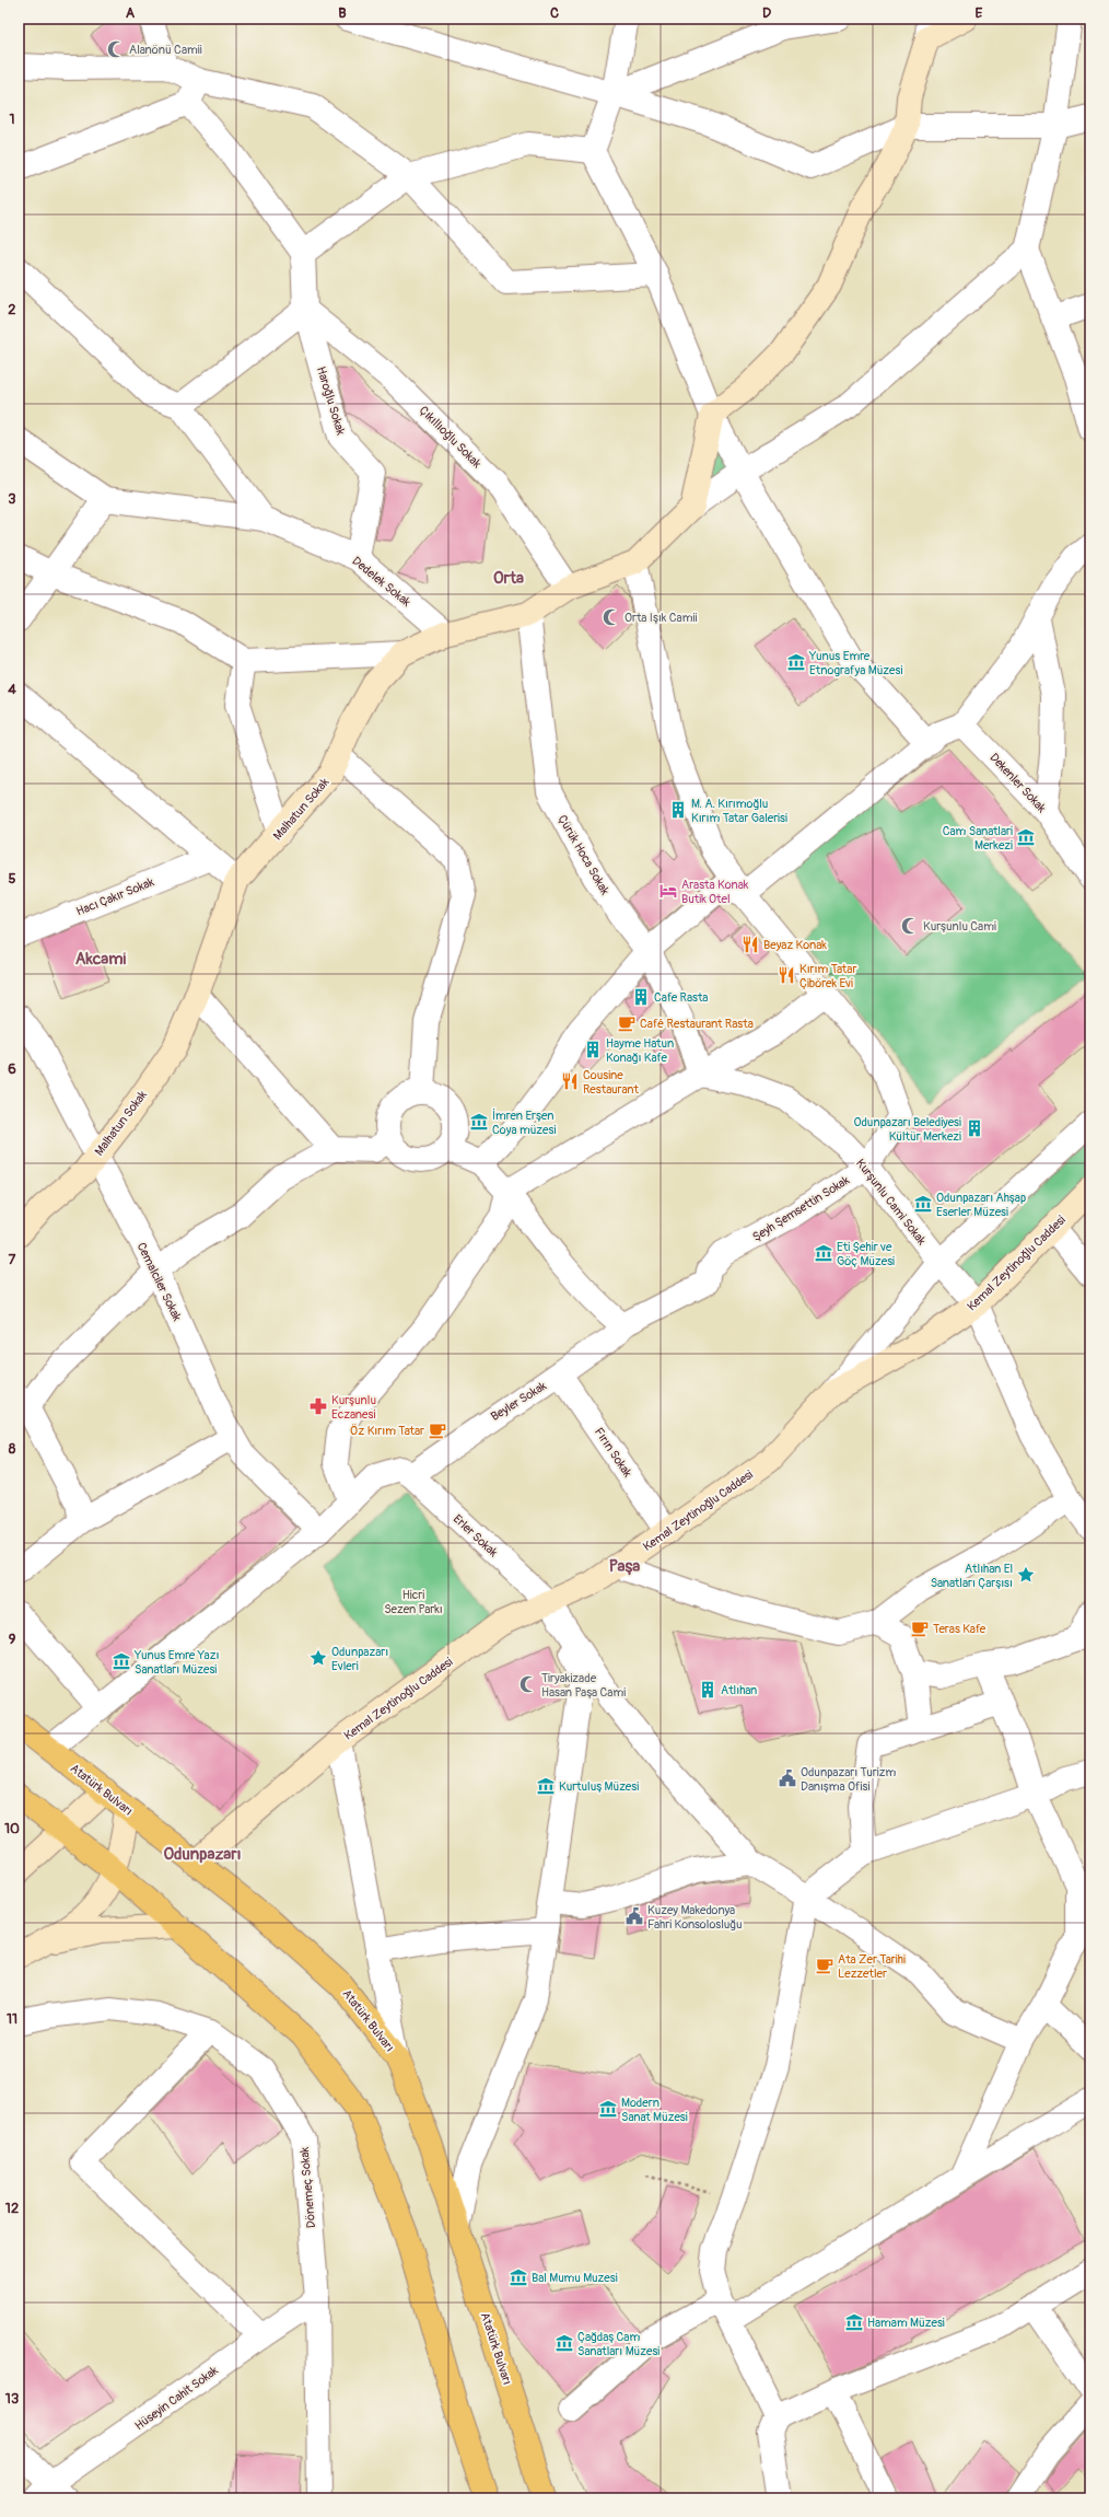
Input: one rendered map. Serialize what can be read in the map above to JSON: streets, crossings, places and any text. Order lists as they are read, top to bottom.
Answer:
{
  "streets": {
    "main road": ["Atatürk Bulvarı"],
    "street": [
      "Haroğlu Sokak",
      "Çıkıllıoğlu Sokak",
      "Dedelek Sokak",
      "Dekenler Sokak",
      "Malhatun Sokak",
      "Çürük Hoca Sokak",
      "Hacı Çakır Sokak",
      "Kurşunlu Cami Sokak",
      "Şeyh Şemsettin Sokak",
      "Kemal Zeytinoğlu Caddesi",
      "Cemalciler Sokak",
      "Beyler Sokak",
      "Fırın Sokak",
      "Erler Sokak",
      "Dönemeç Sokak",
      "Hüseyin Cahit Sokak"
    ]
  },
  "crossings": [
    ["Haroğlu Sokak", "Çıkıllıoğlu Sokak"],
    ["Haroğlu Sokak", "Dedelek Sokak"],
    ["Çıkıllıoğlu Sokak", "Malhatun Sokak"],
    ["Dedelek Sokak", "Malhatun Sokak"],
    ["Malhatun Sokak", "Çürük Hoca Sokak"],
    ["Malhatun Sokak", "Şeyh Şemsettin Sokak"],
    ["Malhatun Sokak", "Cemalciler Sokak"],
    ["Çürük Hoca Sokak", "Kurşunlu Cami Sokak"],
    ["Kurşunlu Cami Sokak", "Şeyh Şemsettin Sokak"],
    ["Kurşunlu Cami Sokak", "Kemal Zeytinoğlu Caddesi"],
    ["Şeyh Şemsettin Sokak", "Beyler Sokak"],
    ["Kemal Zeytinoğlu Caddesi", "Fırın Sokak"],
    ["Kemal Zeytinoğlu Caddesi", "Erler Sokak"],
    ["Kemal Zeytinoğlu Caddesi", "Atatürk Bulvarı"],
    ["Beyler Sokak", "Fırın Sokak"],
    ["Beyler Sokak", "Erler Sokak"],
    ["Dönemeç Sokak", "Hüseyin Cahit Sokak"]
  ],
  "districts": [
    "Orta",
    "Akcami",
    "Paşa",
    "Odunpazarı"
  ],
  "parks": ["Hicri Sezen Parkı"],
  "places": {
    "mosque": [
      "Alanönü Camii",
      "Orta Işık Camii",
      "Kurşunlu Cami",
      "Tiryakizade Hasan Paşa Cami"
    ],
    "museum": [
      "Yunus Emre Etnografya Müzesi",
      "Cam Sanatlari Merkezi",
      "İmren Erşen Coya müzesi",
      "Odunpazarı Ahşap Eserler Müzesi",
      "Eti Şehir ve Göç Müzesi",
      "Yunus Emre Yazı Sanatları Müzesi",
      "Kurtuluş Müzesi",
      "Modern Sanat Müzesi",
      "Bal Mumu Muzesi",
      "Hamam Müzesi",
      "Çağdaş Cam Sanatları Müzesi"
    ],
    "building": [
      "M. A. Kırımoğlu Kırım Tatar Galerisi",
      "Cafe Rasta",
      "Hayme Hatun Konağı Kafe",
      "Odunpazarı Belediyesi Kültür Merkezi",
      "Atlıhan"
    ],
    "hotel": ["Arasta Konak Butik Otel"],
    "restaurant": ["Beyaz Konak", "Kırım Tatar Çibörek Evi", "Cousine Restaurant"],
    "cafe": [
      "Café Restaurant Rasta",
      "Öz Kırım Tatar",
      "Teras Kafe",
      "Ata Zer Tarihi Lezzetler"
    ],
    "pharmacy": ["Kurşunlu Eczanesi"],
    "place": ["Atlıhan El Sanatları Çarşısı", "Odunpazarı Evleri"],
    "public building": ["Odunpazarı Turizm Danışma Ofisi", "Kuzey Makedonya Fahri Konsolosluğu"]
  },
  "grid": {
    "columns": [
      "A",
      "B",
      "C",
      "D",
      "E"
    ],
    "rows": [
      "1",
      "2",
      "3",
      "4",
      "5",
      "6",
      "7",
      "8",
      "9",
      "10",
      "11",
      "12",
      "13"
    ]
  }
}
